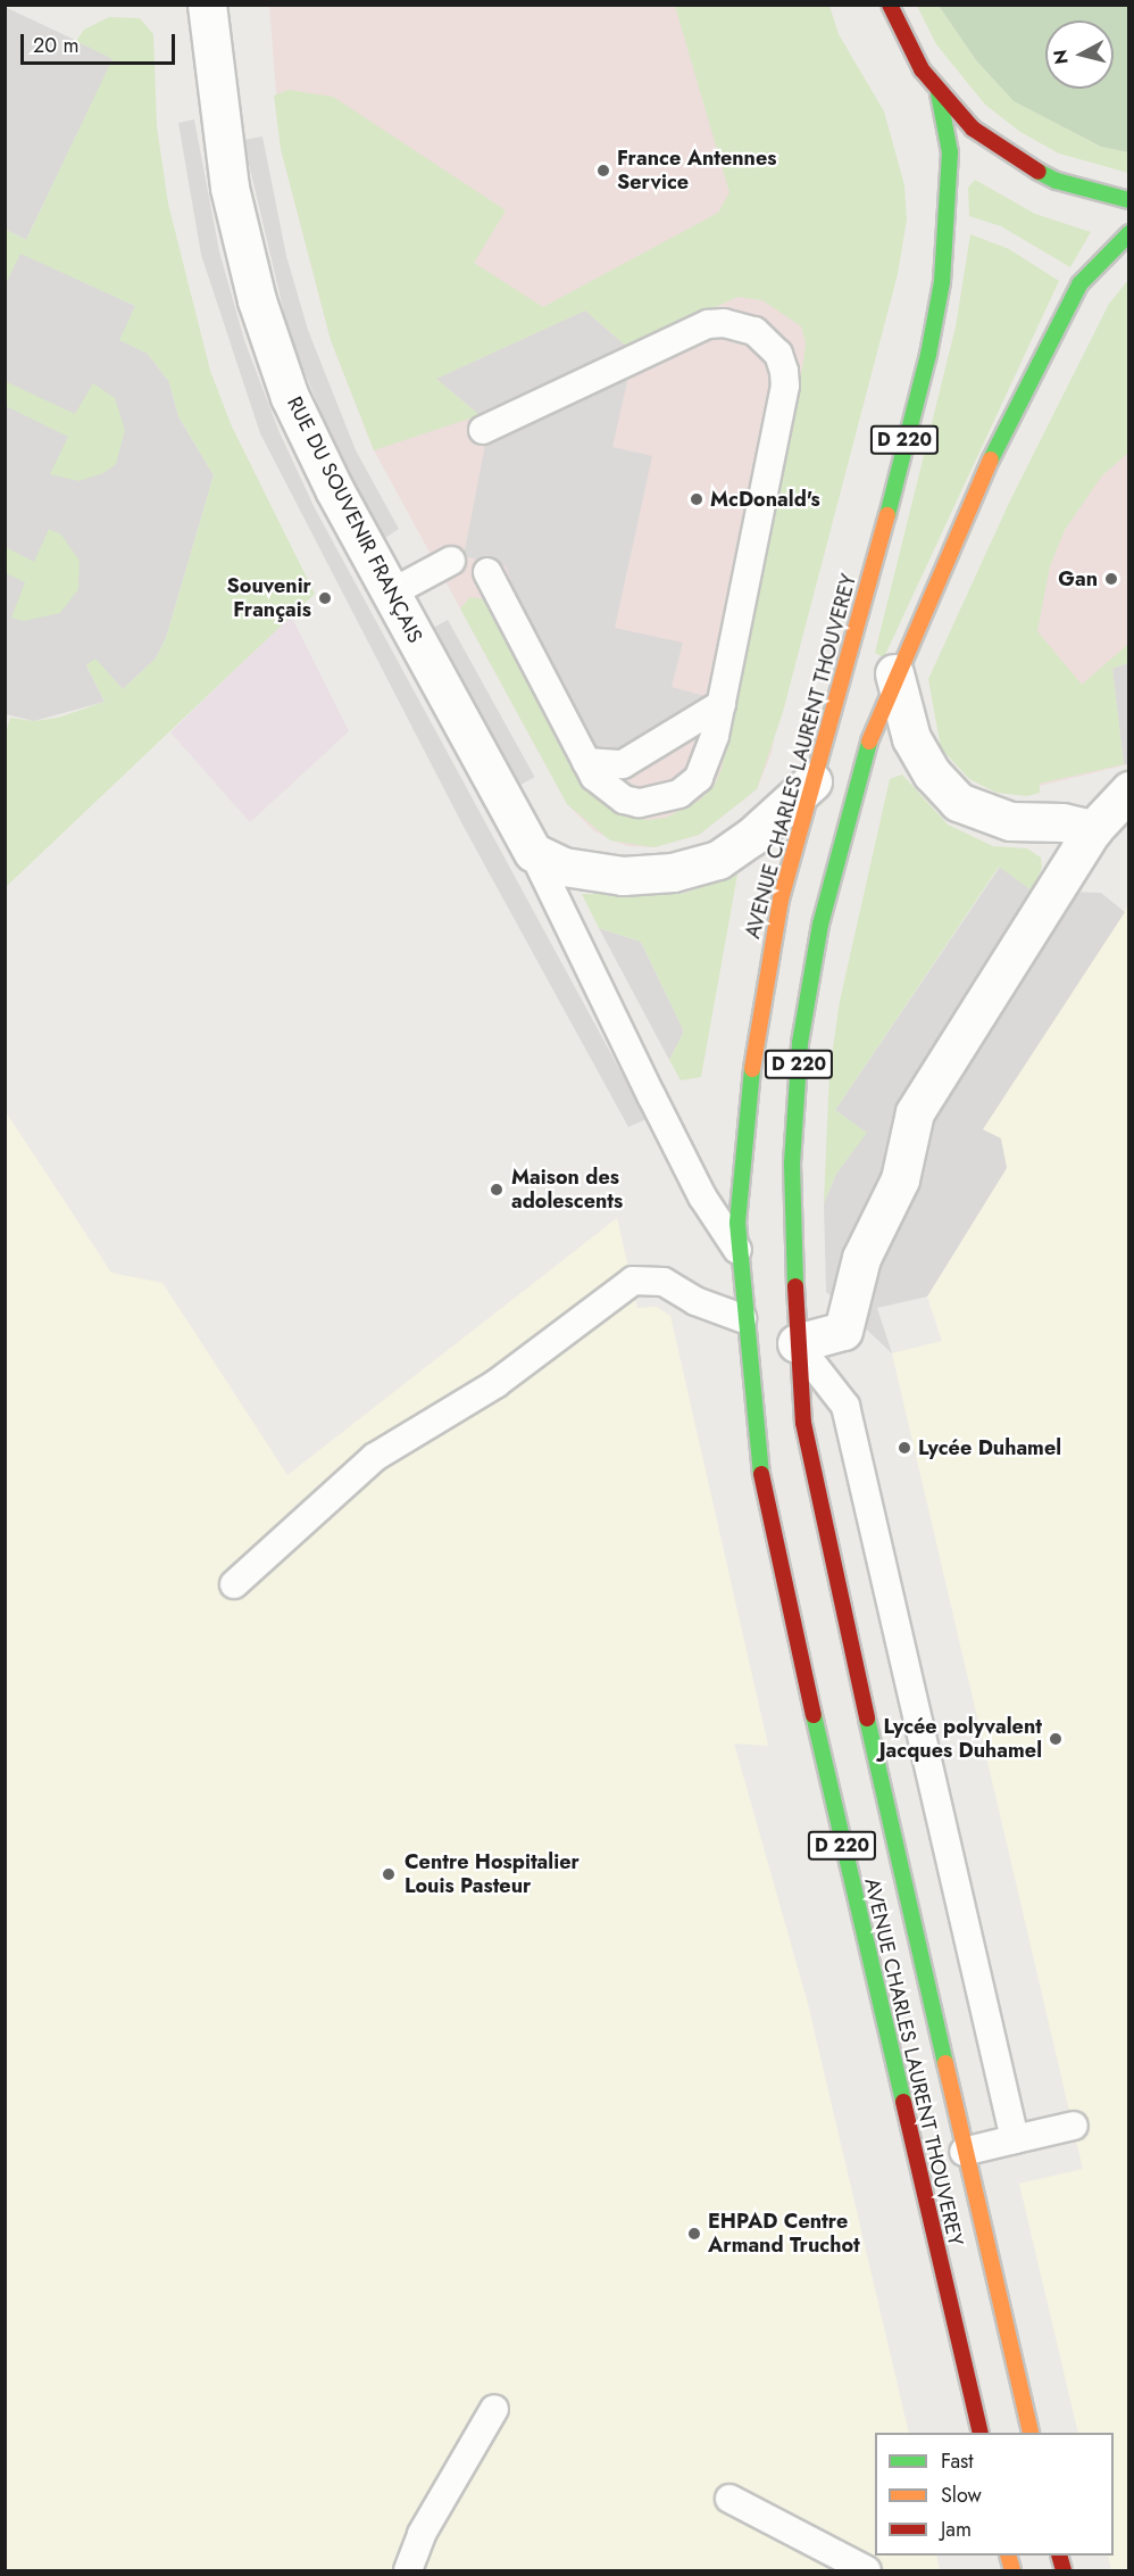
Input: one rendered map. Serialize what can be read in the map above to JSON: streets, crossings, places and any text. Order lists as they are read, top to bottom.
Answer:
{
  "streets": {
    "main road": ["D 220", "AVENUE CHARLES LAURENT THOUVEREY"],
    "street": ["RUE DU SOUVENIR FRANÇAIS"]
  },
  "crossings": [
    ["RUE DU SOUVENIR FRANÇAIS", "AVENUE CHARLES LAURENT THOUVEREY"]
  ],
  "places": [
    "France Antennes Service",
    "McDonald's",
    "Gan",
    "Souvenir Français",
    "Maison des adolescents",
    "Lycée Duhamel",
    "Lycée polyvalent Jacques Duhamel",
    "Centre Hospitalier Louis Pasteur",
    "EHPAD Centre Armand Truchot"
  ],
  "legend": ["Fast", "Slow", "Jam"],
  "scale_bar": "20 m",
  "north": "left"
}
